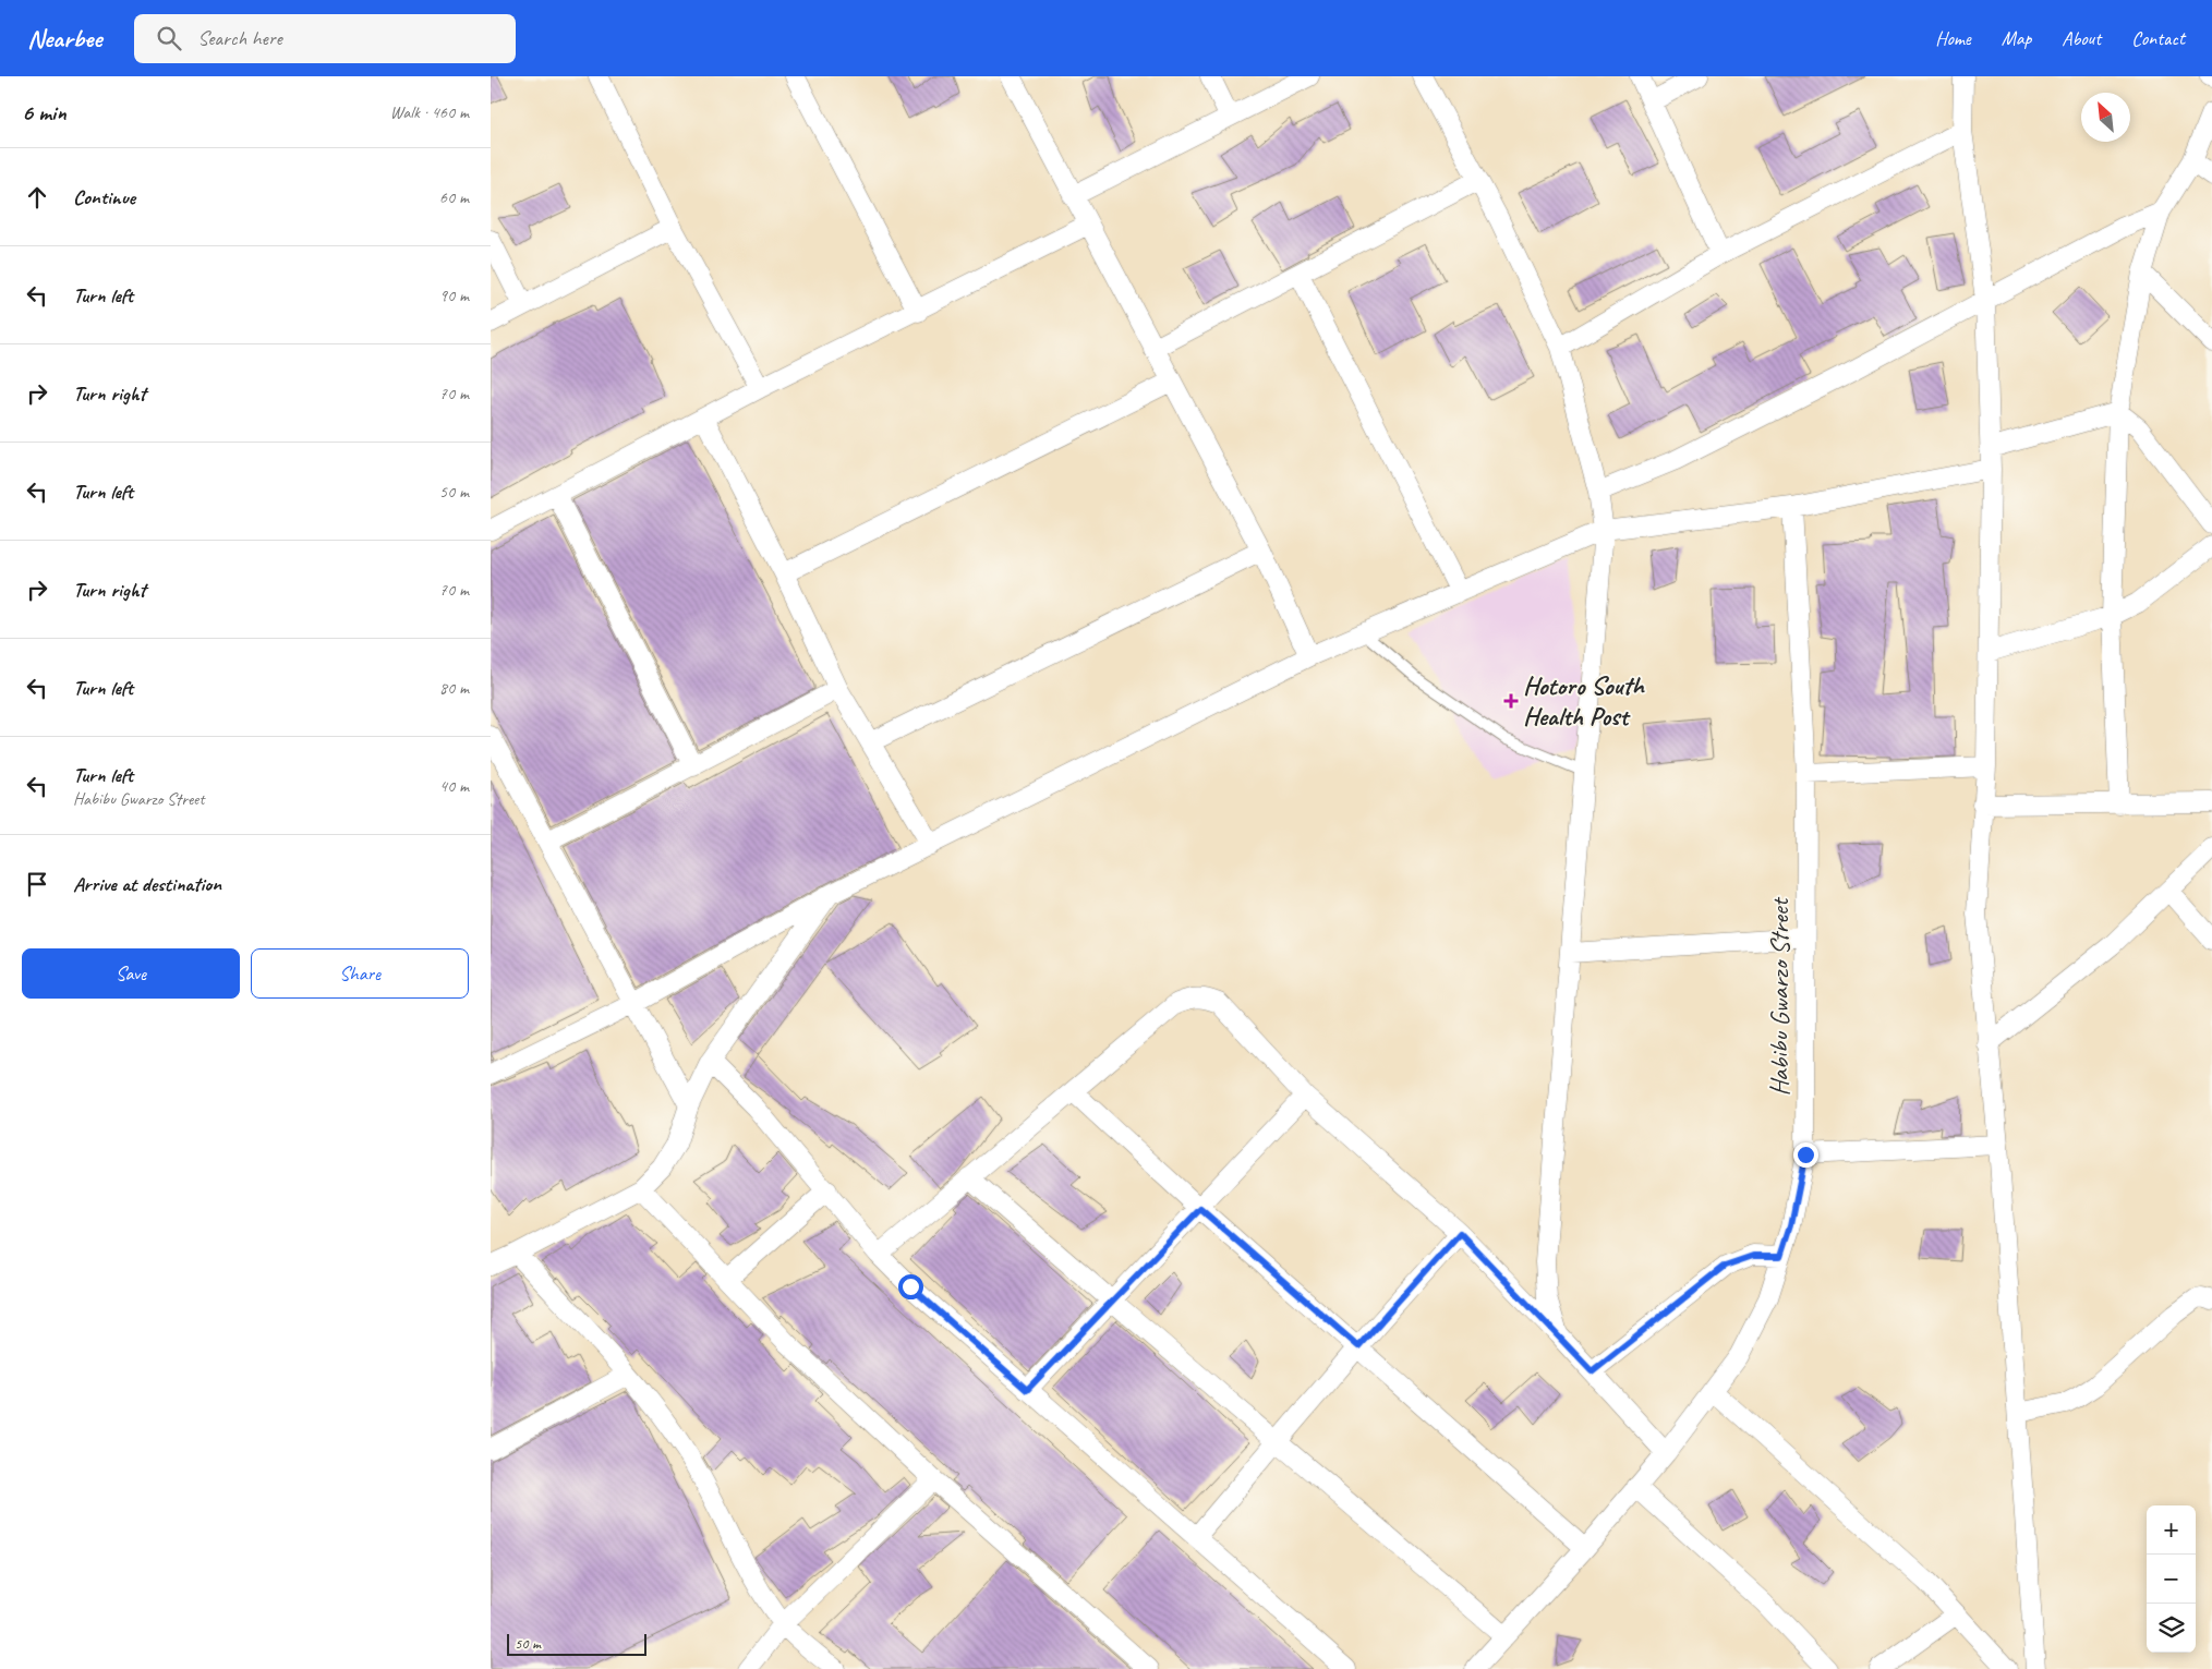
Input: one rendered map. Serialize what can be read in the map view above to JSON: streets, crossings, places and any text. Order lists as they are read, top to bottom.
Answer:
{
  "streets": {
    "street": ["Habibu Gwarzo Street"]
  },
  "places": {
    "health": ["Hotoro South Health Post"]
  },
  "scale_bar": "50 m",
  "north": "top left",
  "page": {
    "header": "Nearbee",
    "search": "Search here",
    "nav": [
      "Home",
      "Map",
      "About",
      "Contact"
    ],
    "heading": ["6 min", "Walk · 460 m"],
    "list": [
      ["Continue", "60 m"],
      ["Turn left", "90 m"],
      ["Turn right", "70 m"],
      ["Turn left", "50 m"],
      ["Turn right", "70 m"],
      ["Turn left", "80 m"],
      ["Turn left", "Habibu Gwarzo Street", "40 m"],
      "Arrive at destination"
    ],
    "buttons": ["Save", "Share"],
    "map_buttons": ["+", "−"],
    "scale": "50 m"
  }
}
